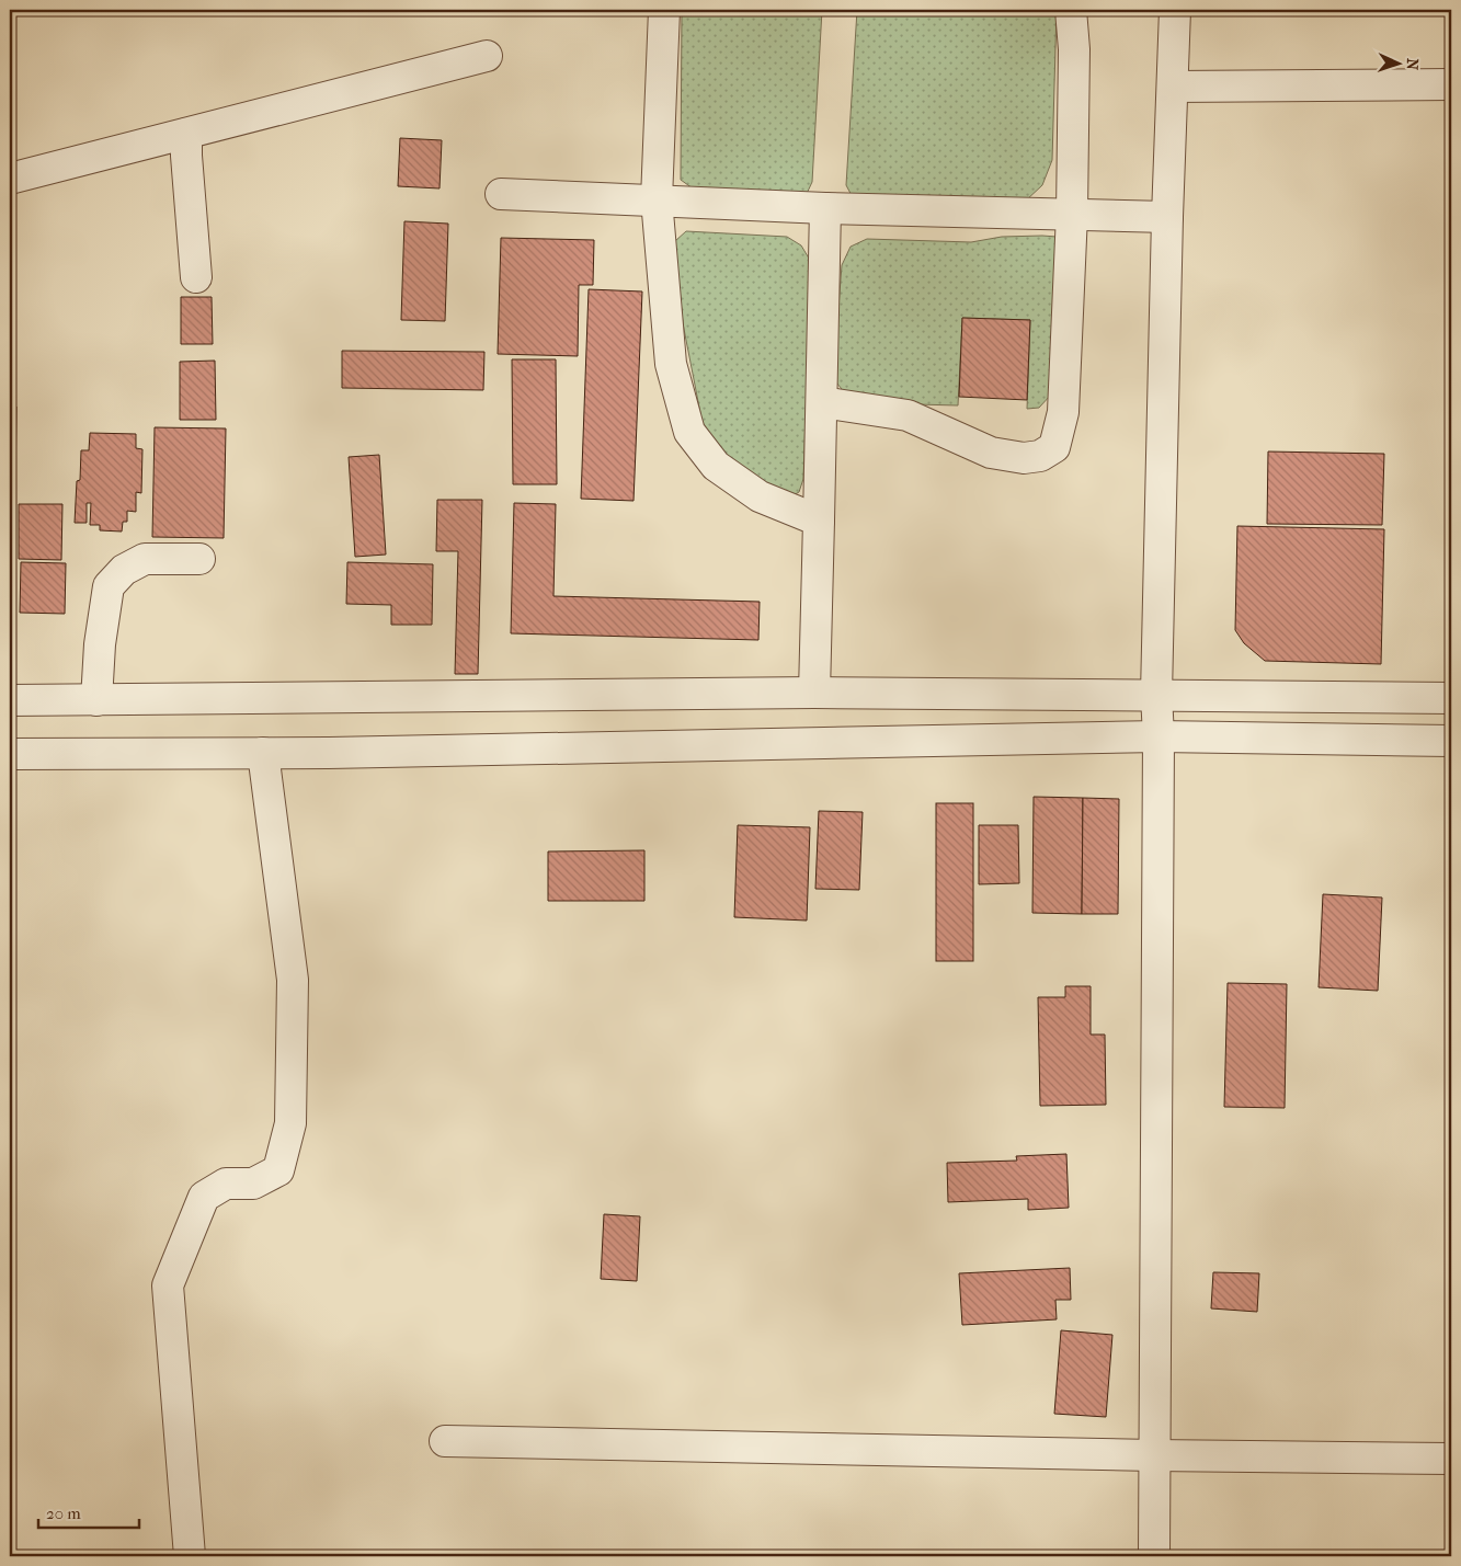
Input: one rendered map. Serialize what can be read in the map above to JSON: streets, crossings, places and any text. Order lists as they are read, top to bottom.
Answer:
{
  "scale_bar": "20 m",
  "north": "right"
}
